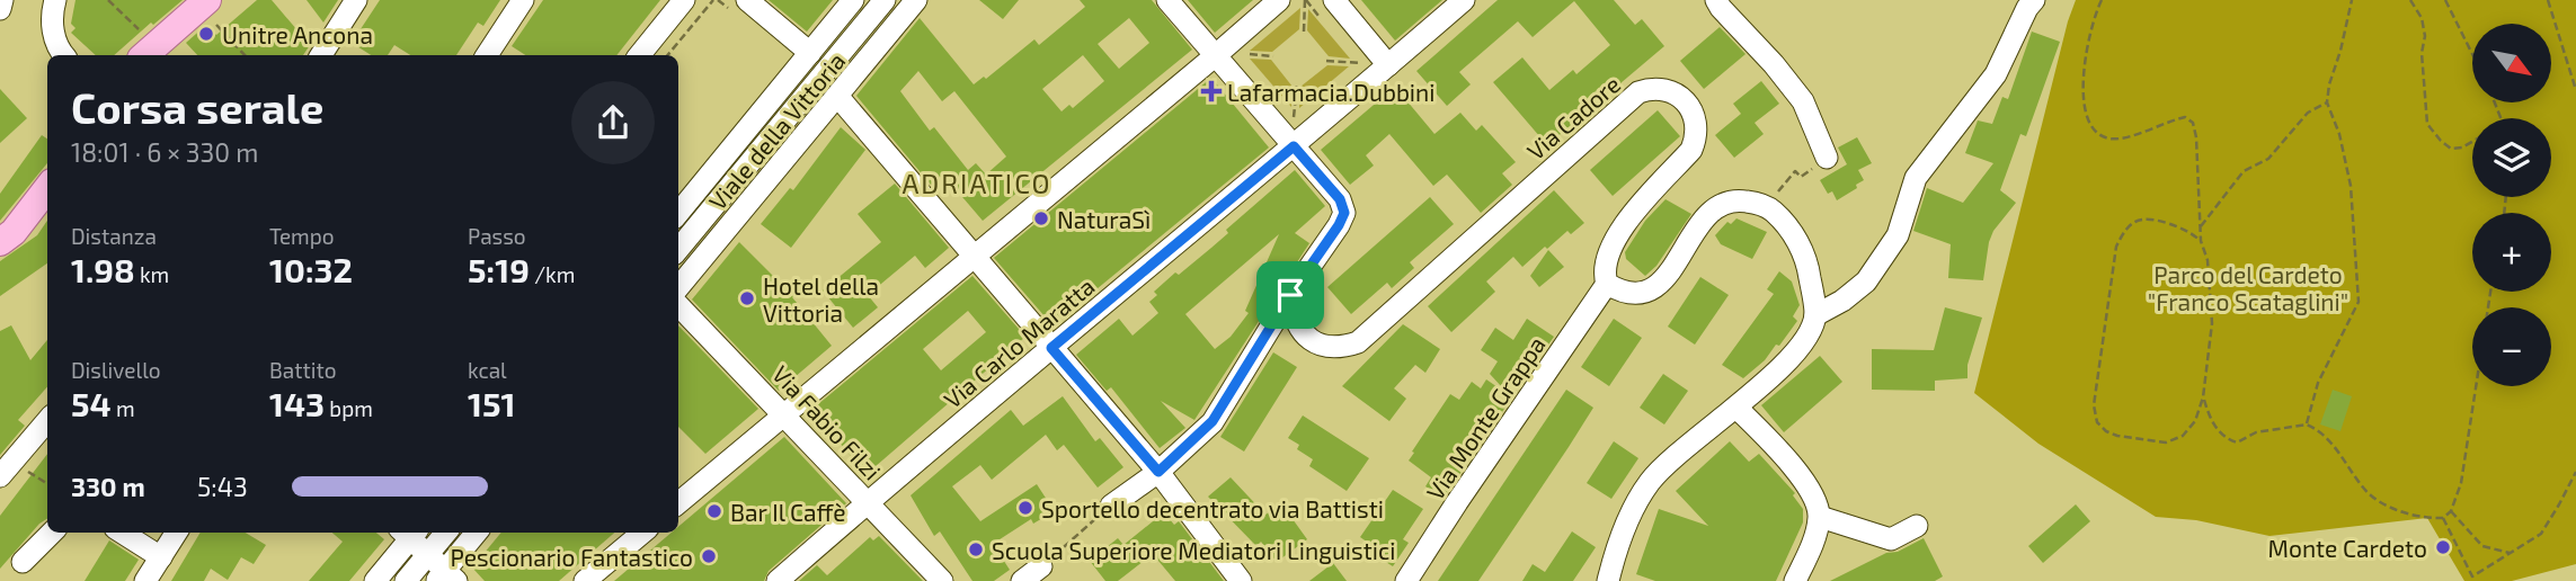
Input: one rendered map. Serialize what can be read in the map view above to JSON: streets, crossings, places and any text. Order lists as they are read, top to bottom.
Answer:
{
  "streets": {
    "street": [
      "Via Cadore",
      "Viale della Vittoria",
      "Via Carlo Maratta",
      "Via Monte Grappa",
      "Via Fabio Filzi"
    ]
  },
  "crossings": [
    ["Via Cadore", "Via Monte Grappa"],
    ["Via Carlo Maratta", "Via Fabio Filzi"]
  ],
  "districts": ["ADRIATICO"],
  "parks": ["Parco del Cardeto \"Franco Scataglini\""],
  "places": {
    "other": [
      "Unitre Ancona",
      "NaturaSì",
      "Hotel della Vittoria",
      "Sportello decentrato via Battisti",
      "Bar Il Caffè",
      "Monte Cardeto",
      "Scuola Superiore Mediatori Linguistici",
      "Pescionario Fantastico"
    ],
    "health": ["Lafarmacia.Dubbini"]
  },
  "north": "bottom right",
  "page": {
    "map_buttons": ["+", "−"],
    "heading": ["Corsa serale", "18:01 · 6 × 330 m"],
    "stats": [
      ["Distanza", "1.98 km"],
      ["Tempo", "10:32"],
      ["Passo", "5:19 /km"],
      ["Dislivello", "54 m"],
      ["Battito", "143 bpm"],
      ["kcal", "151"]
    ],
    "list": [
      {
        "name": "330 m",
        "note": "5:43"
      }
    ]
  }
}
